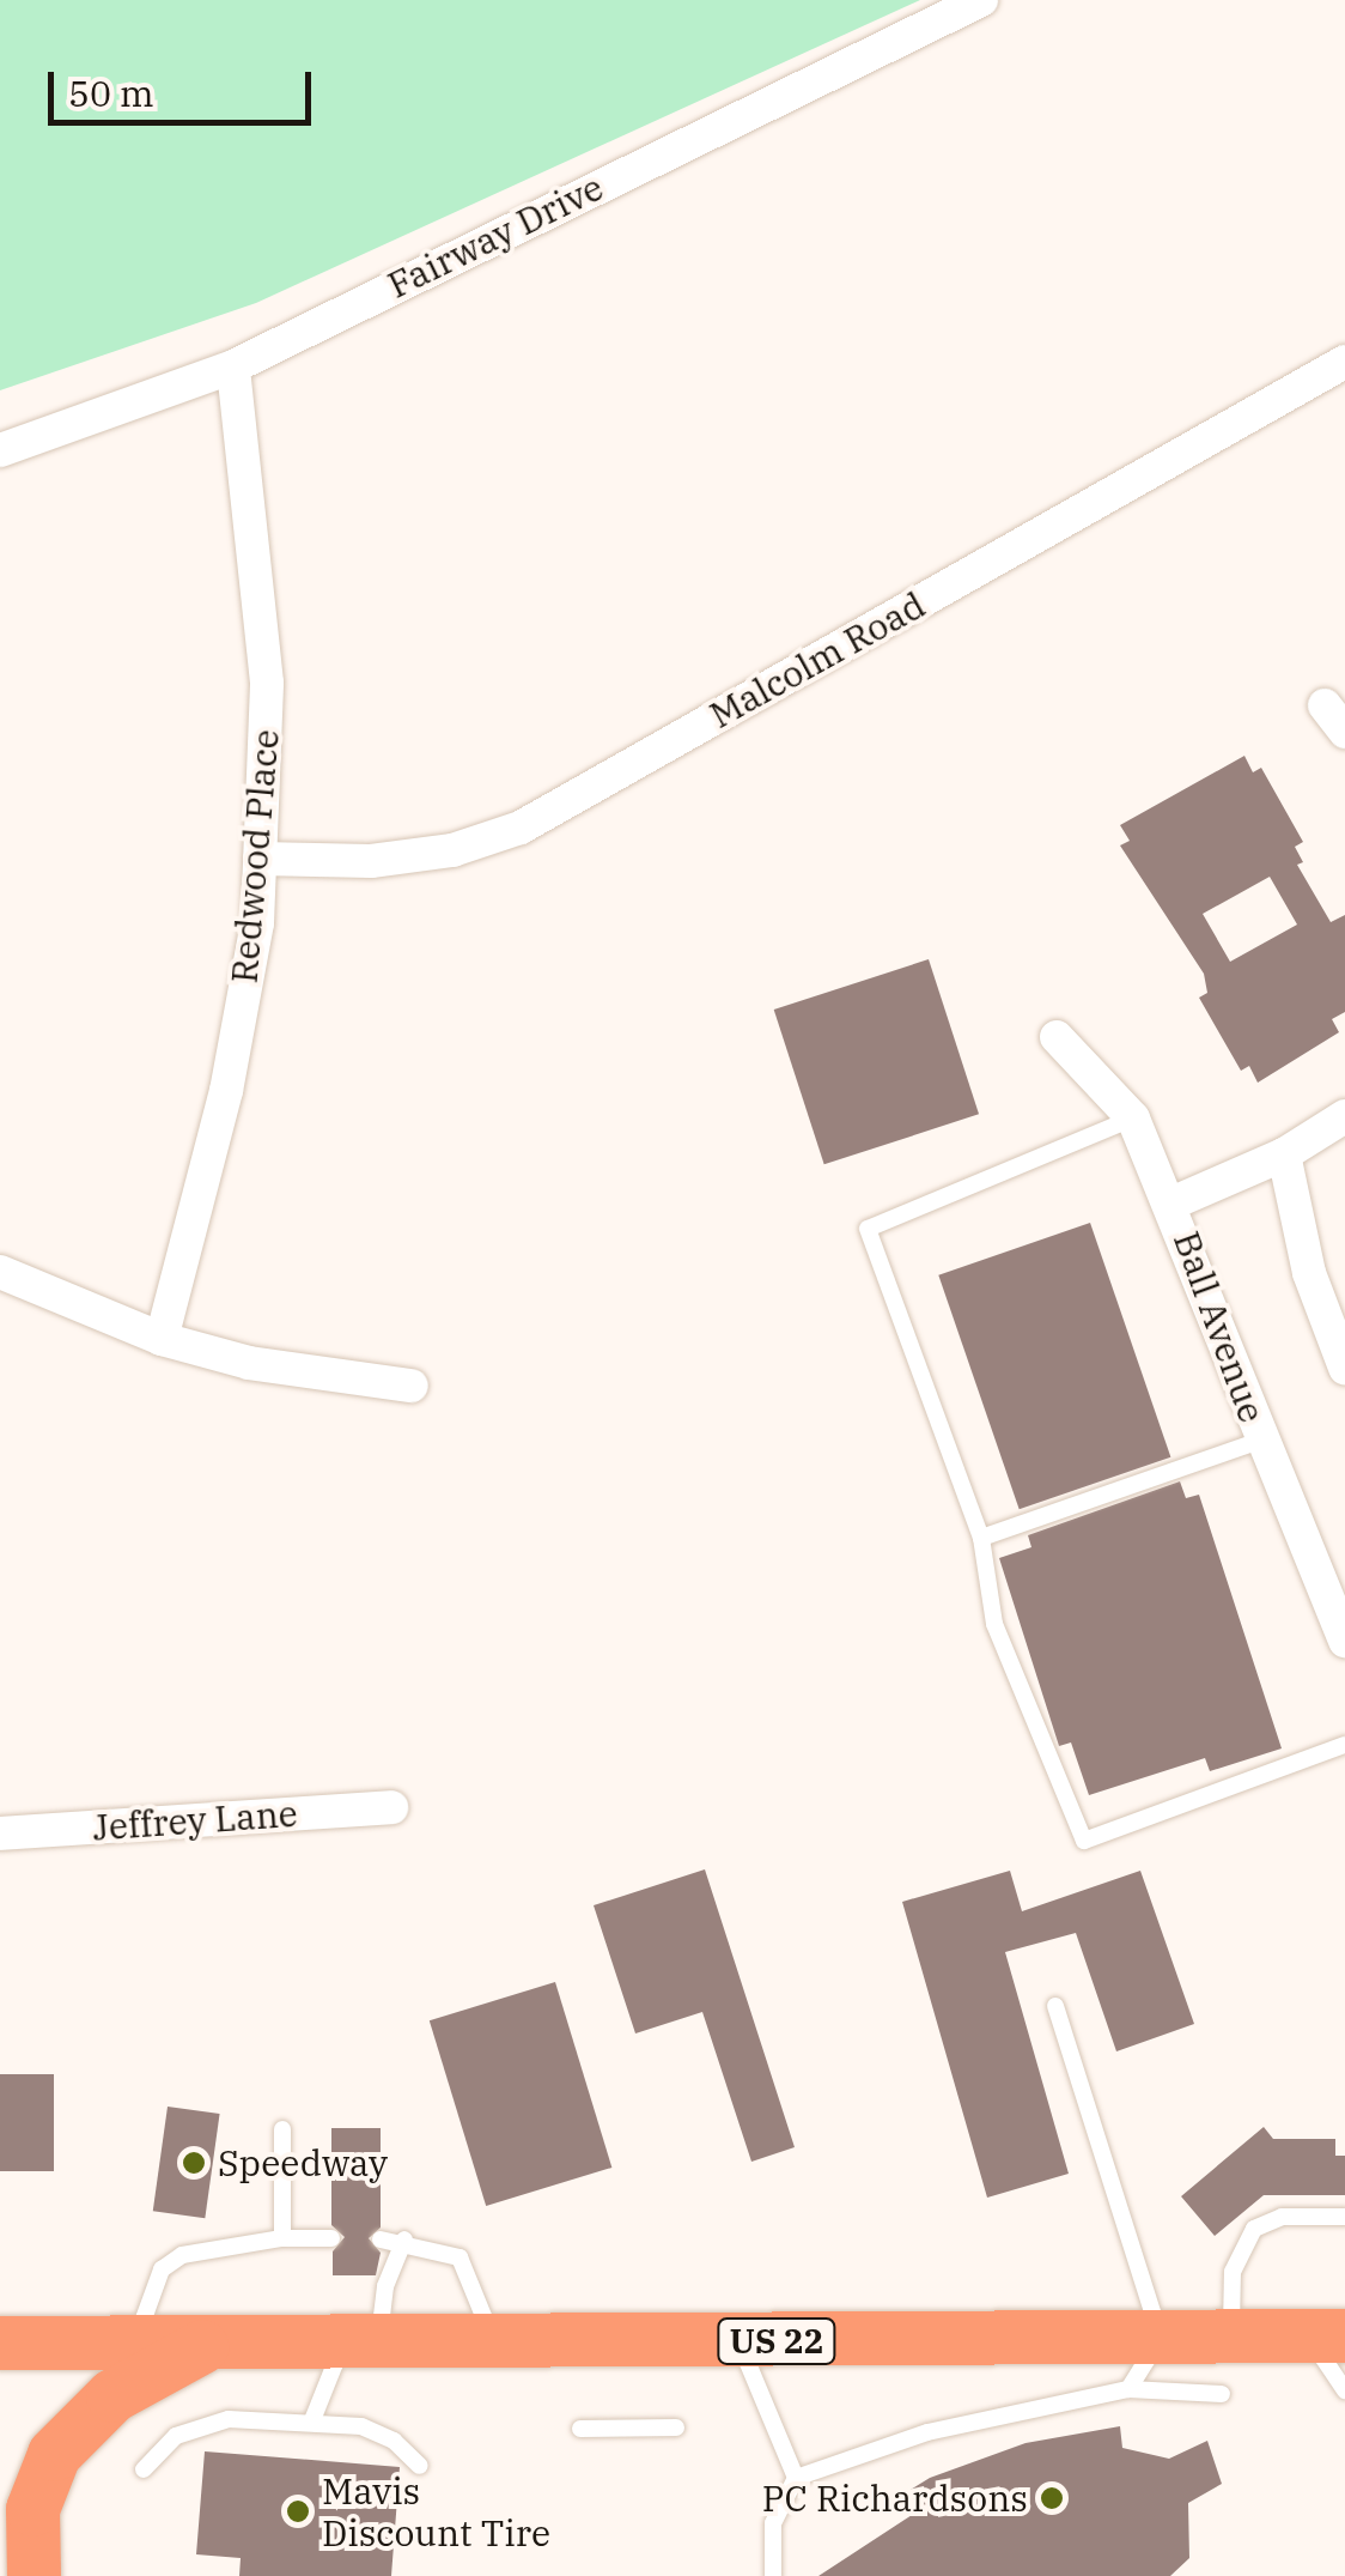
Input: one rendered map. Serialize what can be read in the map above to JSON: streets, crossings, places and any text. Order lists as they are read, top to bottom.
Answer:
{
  "streets": {
    "highway": ["US 22"],
    "street": [
      "Fairway Drive",
      "Malcolm Road",
      "Redwood Place",
      "Ball Avenue",
      "Jeffrey Lane"
    ]
  },
  "crossings": [
    ["Fairway Drive", "Redwood Place"],
    ["Malcolm Road", "Redwood Place"]
  ],
  "places": ["Speedway", "PC Richardsons", "Mavis Discount Tire"],
  "scale_bar": "50 m"
}
